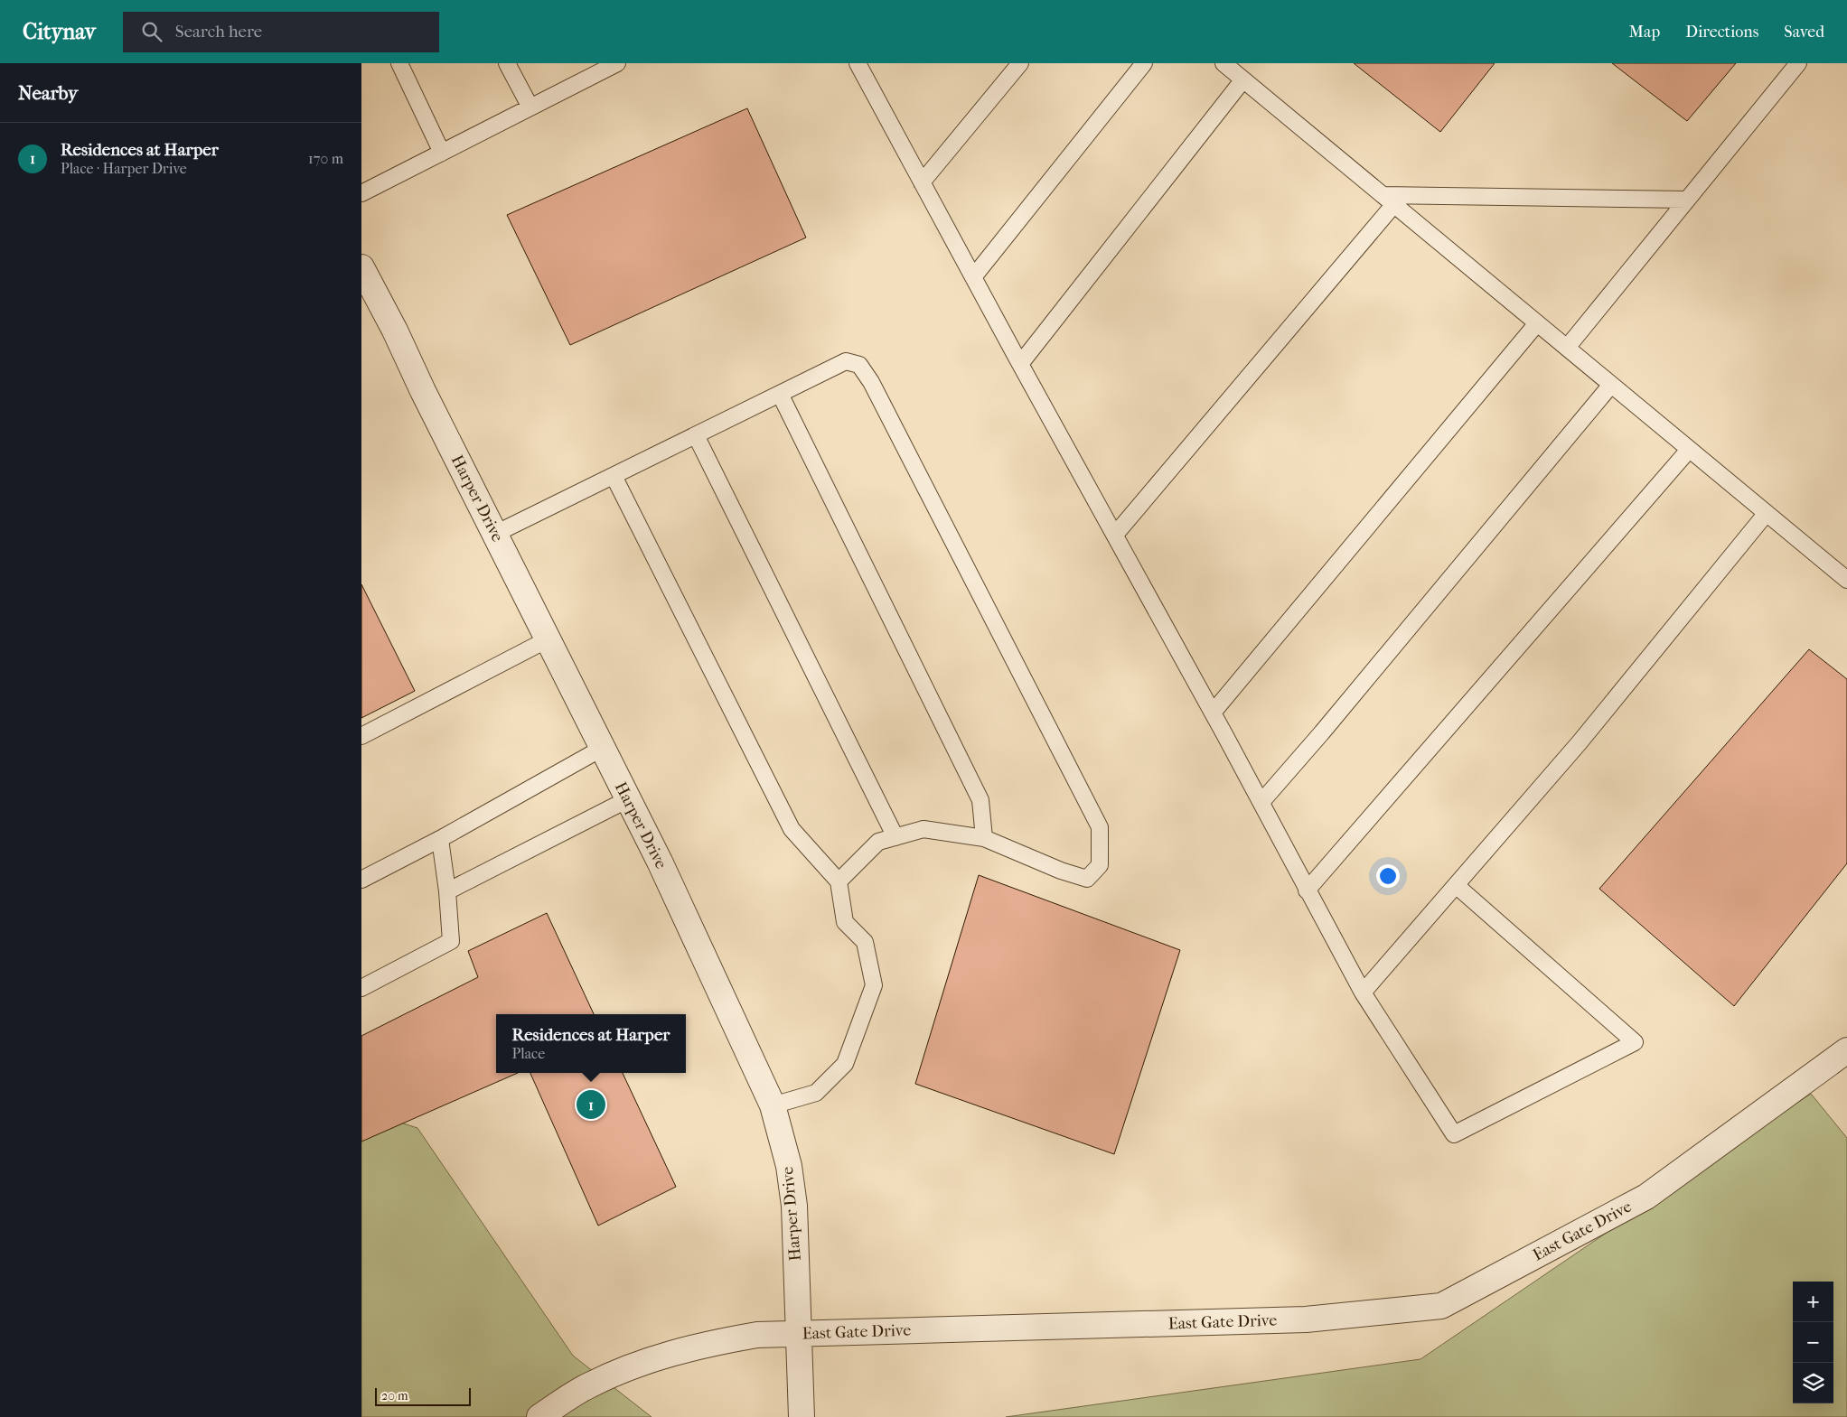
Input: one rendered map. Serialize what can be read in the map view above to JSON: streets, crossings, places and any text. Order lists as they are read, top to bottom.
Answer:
{
  "streets": {
    "street": ["Harper Drive", "East Gate Drive"]
  },
  "crossings": [
    ["Harper Drive", "East Gate Drive"]
  ],
  "scale_bar": "20 m",
  "page": {
    "header": "Citynav",
    "search": "Search here",
    "nav": ["Map", "Directions", "Saved"],
    "heading": "Nearby",
    "list": [
      {
        "mark": "1",
        "name": "Residences at Harper",
        "note": "Place · Harper Drive",
        "value": "170 m"
      }
    ],
    "popup": ["Residences at Harper", "Place"],
    "pins": "1",
    "map_buttons": ["+", "−"],
    "scale": "20 m"
  }
}
